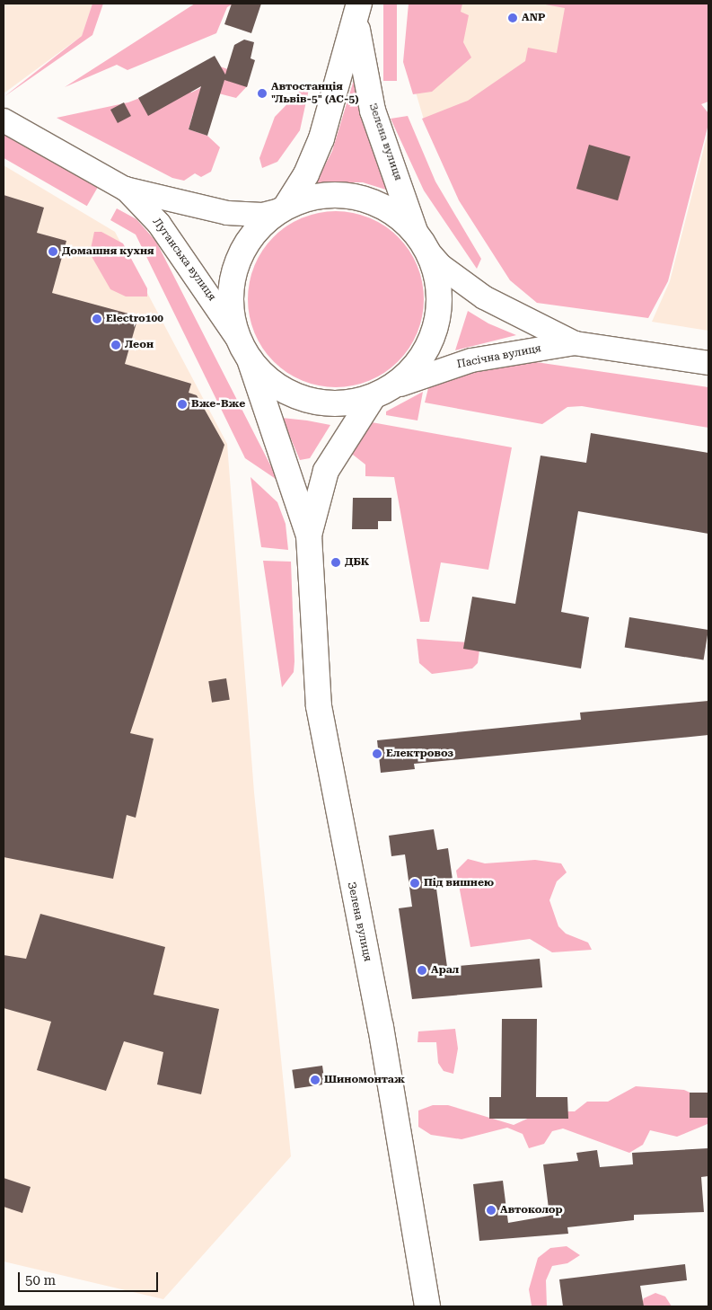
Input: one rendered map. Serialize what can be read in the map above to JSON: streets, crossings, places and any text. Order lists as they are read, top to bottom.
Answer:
{
  "streets": {
    "main road": ["Зелена вулиця", "Луганська вулиця", "Пасічна вулиця"]
  },
  "crossings": [
    ["Зелена вулиця", "Луганська вулиця"],
    ["Зелена вулиця", "Пасічна вулиця"]
  ],
  "places": [
    "ANP",
    "Автостанція \"Львів-5\" (АС-5)",
    "Домашня кухня",
    "Electro100",
    "Леон",
    "Вже-Вже",
    "ДБК",
    "Електровоз",
    "Під вишнею",
    "Арал",
    "Шиномонтаж",
    "Автоколор"
  ],
  "scale_bar": "50 m"
}
